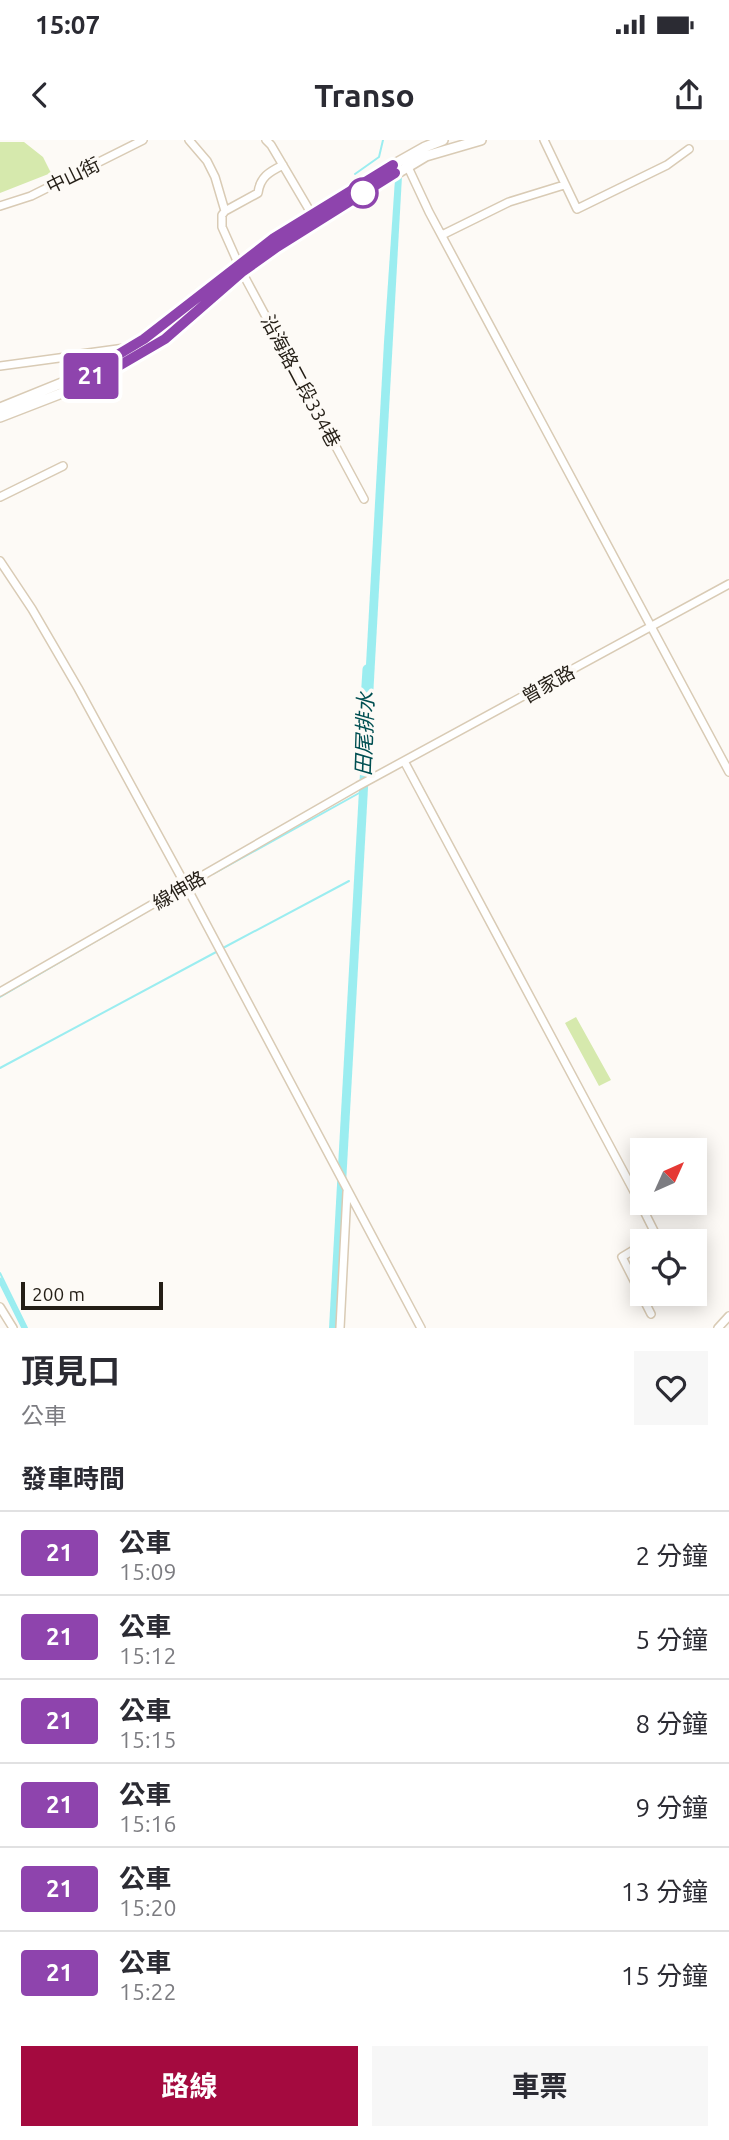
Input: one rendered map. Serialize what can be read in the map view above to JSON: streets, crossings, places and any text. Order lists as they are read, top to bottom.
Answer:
{
  "streets": {
    "street": [
      "中山街",
      "沿海路二段334巷",
      "曾家路",
      "線伸路"
    ]
  },
  "crossings": [
    ["曾家路", "線伸路"]
  ],
  "water": ["田尾排水"],
  "lines": ["bus line 21"],
  "scale_bar": "200 m",
  "north": "top right",
  "page": {
    "status": "15:07",
    "header": "Transo",
    "on_map": "21",
    "scale": "200 m",
    "heading": [
      ["頂見口", "公車"],
      "發車時間"
    ],
    "list": [
      {
        "mark": "21",
        "name": "公車",
        "note": "15:09",
        "value": "2 分鐘"
      },
      {
        "mark": "21",
        "name": "公車",
        "note": "15:12",
        "value": "5 分鐘"
      },
      {
        "mark": "21",
        "name": "公車",
        "note": "15:15",
        "value": "8 分鐘"
      },
      {
        "mark": "21",
        "name": "公車",
        "note": "15:16",
        "value": "9 分鐘"
      },
      {
        "mark": "21",
        "name": "公車",
        "note": "15:20",
        "value": "13 分鐘"
      },
      {
        "mark": "21",
        "name": "公車",
        "note": "15:22",
        "value": "15 分鐘"
      }
    ],
    "buttons": ["路線", "車票"]
  }
}
